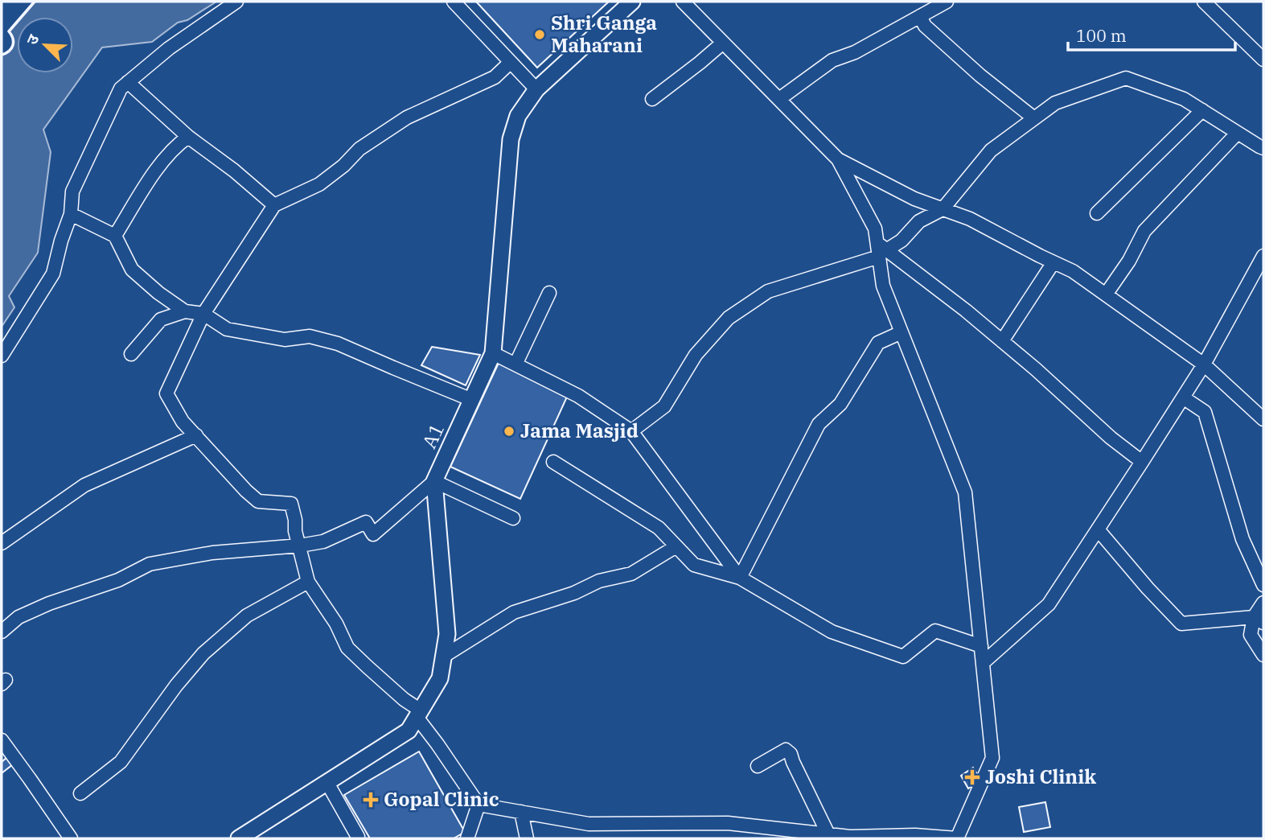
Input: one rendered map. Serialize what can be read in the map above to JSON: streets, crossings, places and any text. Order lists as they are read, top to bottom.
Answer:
{
  "streets": {
    "main road": ["A1"]
  },
  "places": {
    "other": ["Shri Ganga Maharani", "Jama Masjid"],
    "health": ["Joshi Clinik", "Gopal Clinic"]
  },
  "scale_bar": "100 m",
  "north": "top left"
}
